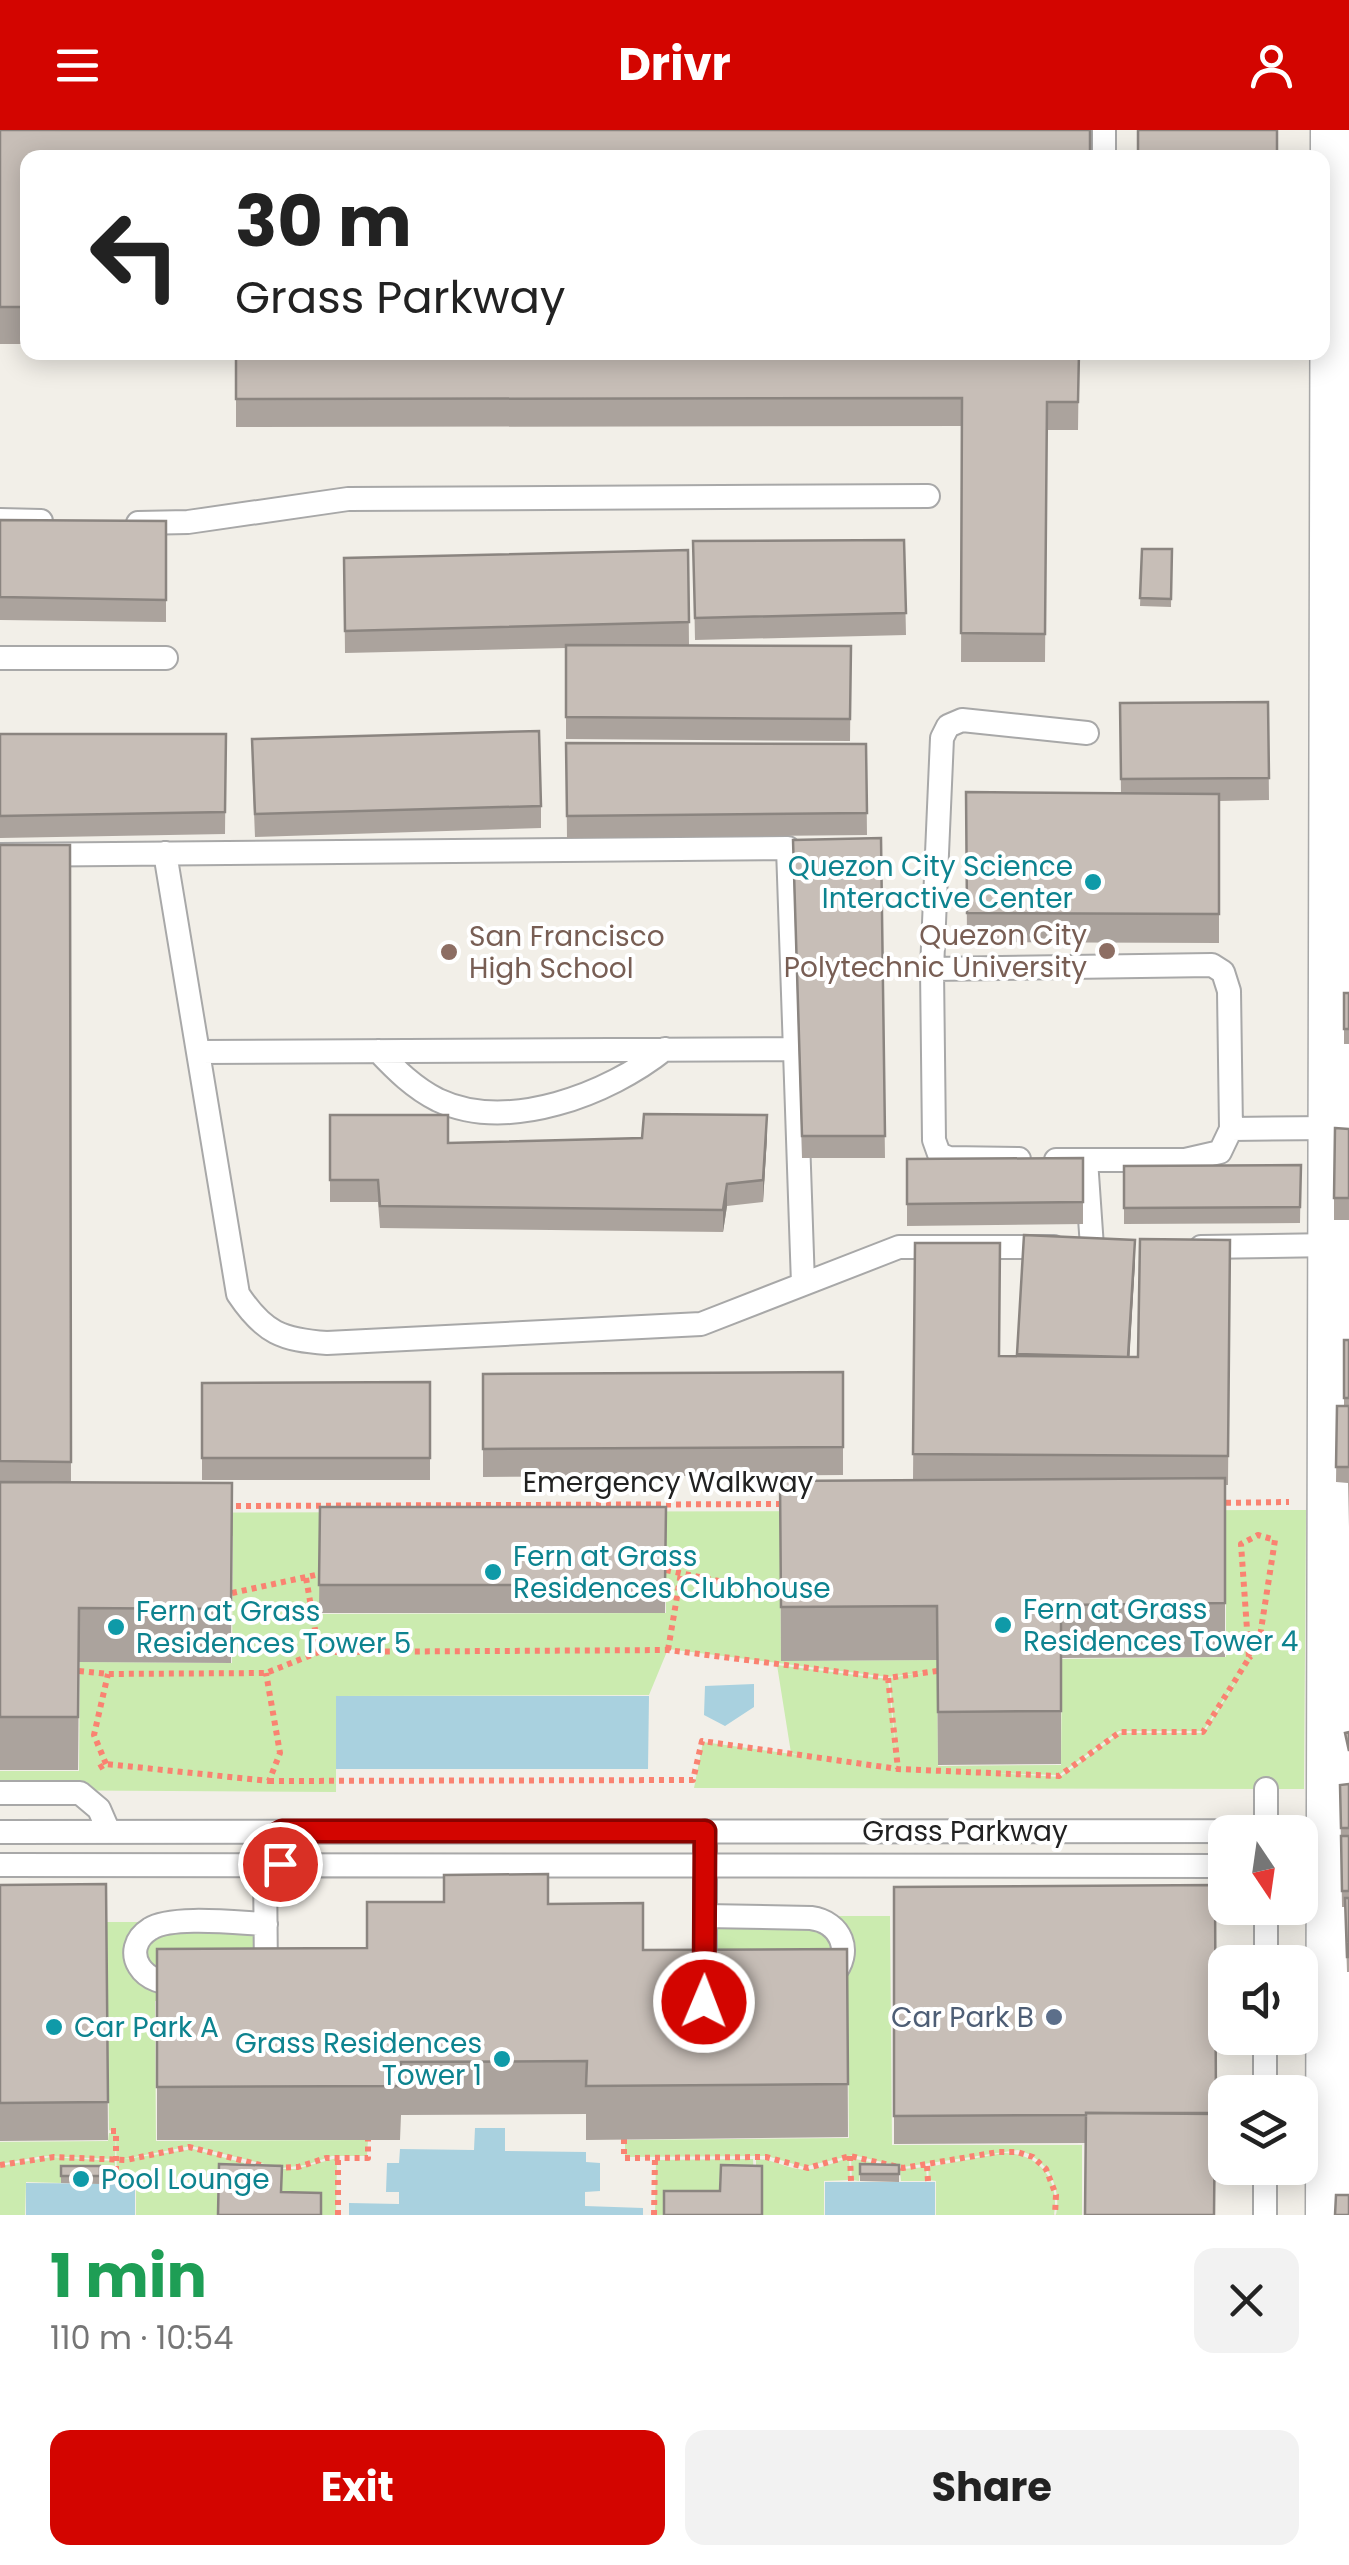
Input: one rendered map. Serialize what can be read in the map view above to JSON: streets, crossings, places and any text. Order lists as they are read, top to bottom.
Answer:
{
  "streets": {
    "lane": ["Grass Parkway"],
    "path": ["Emergency Walkway"]
  },
  "places": [
    "Quezon City Science Interactive Center",
    "Quezon City Polytechnic University",
    "San Francisco High School",
    "Fern at Grass Residences Clubhouse",
    "Fern at Grass Residences Tower 4",
    "Fern at Grass Residences Tower 5",
    "Car Park B",
    "Car Park A",
    "Grass Residences Tower 1",
    "Pool Lounge"
  ],
  "north": "bottom",
  "page": {
    "header": "Drivr",
    "turn": ["30 m", "Grass Parkway"],
    "heading": ["1 min", "110 m · 10:54"],
    "buttons": ["Exit", "Share"]
  }
}
